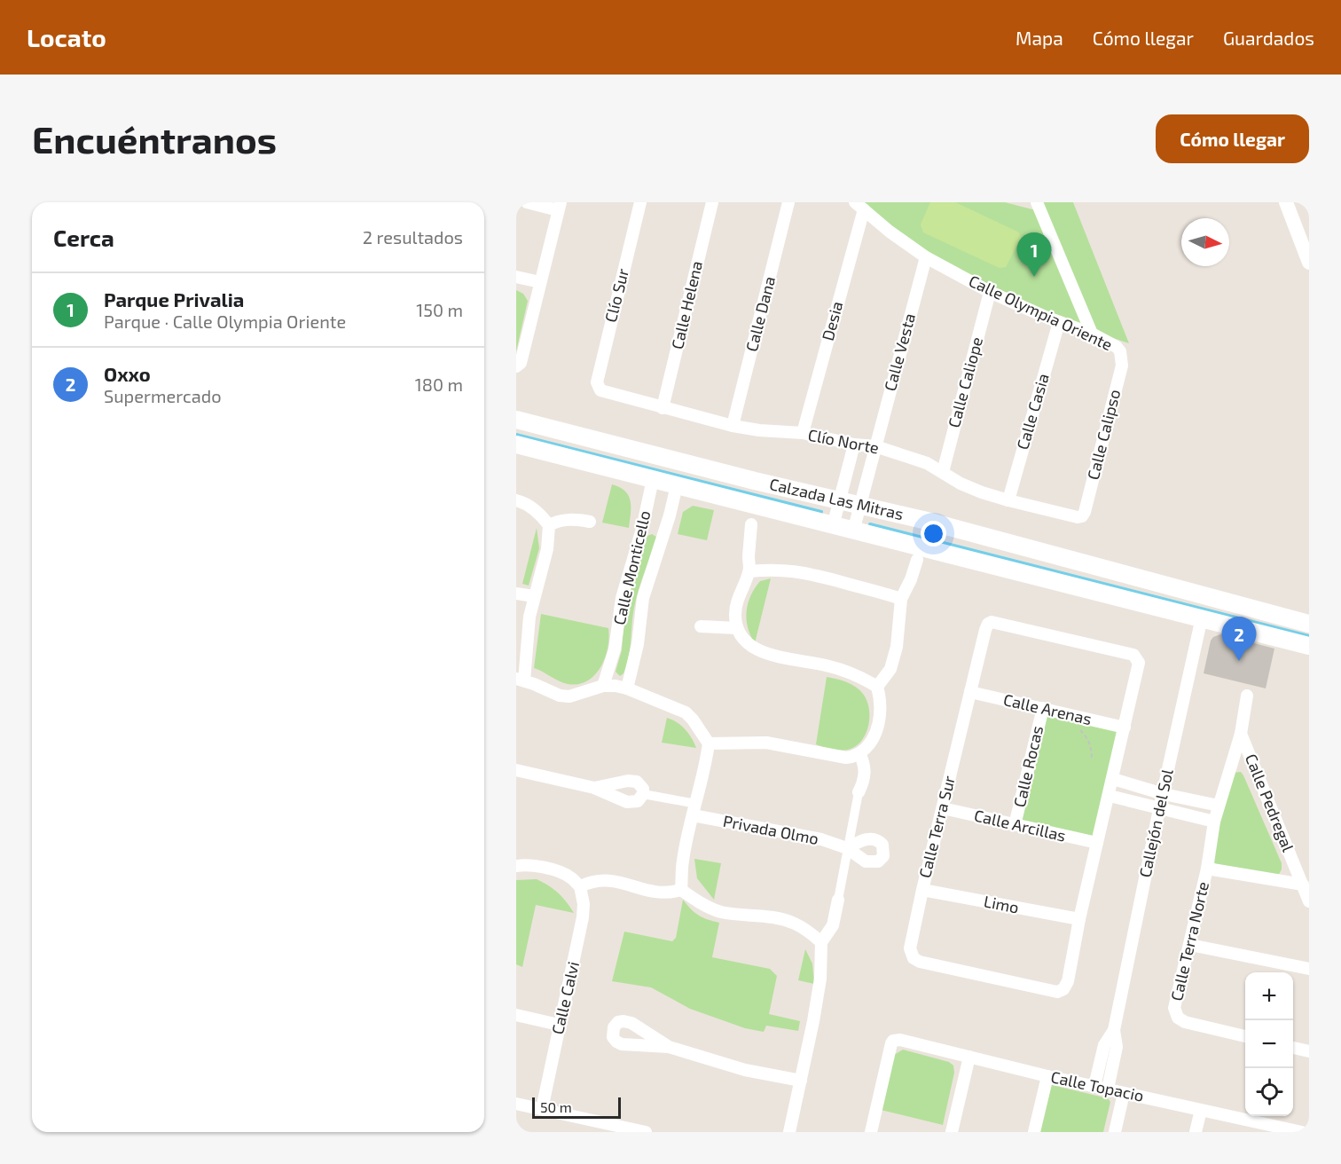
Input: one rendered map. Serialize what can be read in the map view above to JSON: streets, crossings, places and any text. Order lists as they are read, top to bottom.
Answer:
{
  "streets": {
    "main road": ["Calzada Las Mitras"],
    "street": [
      "Clío Sur",
      "Calle Helena",
      "Calle Olympia Oriente",
      "Calle Dana",
      "Desia",
      "Calle Vesta",
      "Calle Caliope",
      "Calle Casia",
      "Calle Calipso",
      "Clío Norte",
      "Calle Monticello",
      "Calle Arenas",
      "Calle Rocas",
      "Calle Pedregal",
      "Callejón del Sol",
      "Calle Arcillas",
      "Calle Terra Sur",
      "Privada Olmo",
      "Limo",
      "Calle Terra Norte",
      "Calle Calvi",
      "Calle Topacio"
    ]
  },
  "crossings": [
    ["Clío Sur", "Clío Norte"],
    ["Calle Helena", "Clío Norte"],
    ["Calle Olympia Oriente", "Desia"],
    ["Calle Olympia Oriente", "Calle Vesta"],
    ["Calle Olympia Oriente", "Calle Caliope"],
    ["Calle Olympia Oriente", "Calle Casia"],
    ["Calle Olympia Oriente", "Calle Calipso"],
    ["Calle Dana", "Clío Norte"],
    ["Desia", "Clío Norte"],
    ["Calle Vesta", "Clío Norte"],
    ["Calle Vesta", "Calzada Las Mitras"],
    ["Calle Caliope", "Clío Norte"],
    ["Calle Casia", "Clío Norte"],
    ["Calle Calipso", "Clío Norte"],
    ["Calzada Las Mitras", "Calle Monticello"],
    ["Calzada Las Mitras", "Callejón del Sol"],
    ["Calle Arenas", "Calle Rocas"],
    ["Calle Arenas", "Calle Terra Sur"],
    ["Calle Rocas", "Calle Arcillas"],
    ["Calle Pedregal", "Calle Terra Norte"],
    ["Callejón del Sol", "Calle Topacio"],
    ["Calle Arcillas", "Calle Terra Sur"],
    ["Calle Terra Sur", "Limo"]
  ],
  "scale_bar": "50 m",
  "north": "right",
  "page": {
    "header": "Locato",
    "nav": ["Mapa", "Cómo llegar", "Guardados"],
    "buttons": "Cómo llegar",
    "title": "Encuéntranos",
    "heading": ["Cerca", "2 resultados"],
    "pins": ["1", "2"],
    "list": [
      {
        "mark": "1",
        "name": "Parque Privalia",
        "note": "Parque · Calle Olympia Oriente",
        "value": "150 m"
      },
      {
        "mark": "2",
        "name": "Oxxo",
        "note": "Supermercado",
        "value": "180 m"
      }
    ],
    "map_buttons": ["+", "−"],
    "scale": "50 m"
  }
}
